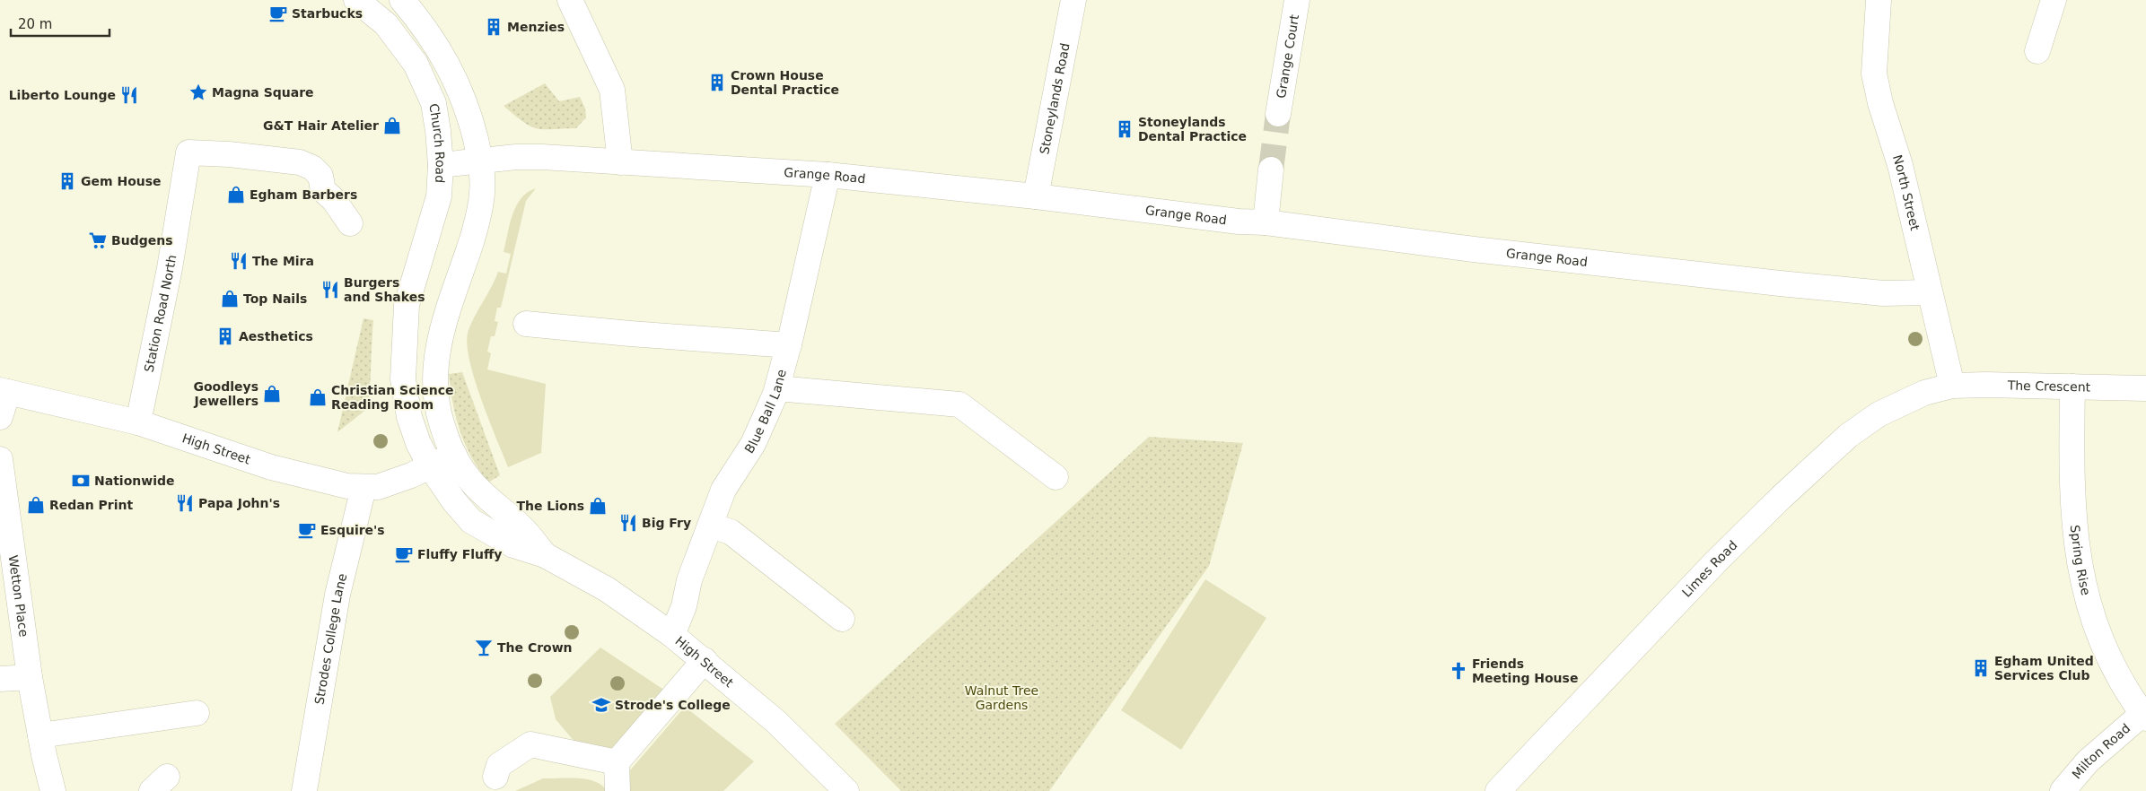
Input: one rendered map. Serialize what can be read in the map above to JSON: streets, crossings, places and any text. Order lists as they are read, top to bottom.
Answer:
{
  "streets": {
    "street": [
      "Grange Court",
      "Stoneylands Road",
      "Church Road",
      "Grange Road",
      "North Street",
      "Station Road North",
      "The Crescent",
      "Blue Ball Lane",
      "High Street",
      "Spring Rise",
      "Limes Road",
      "Wetton Place",
      "Strodes College Lane",
      "Milton Road"
    ]
  },
  "crossings": [
    ["Stoneylands Road", "Grange Road"],
    ["Church Road", "Grange Road"],
    ["Church Road", "High Street"],
    ["Grange Road", "North Street"],
    ["Grange Road", "Blue Ball Lane"],
    ["North Street", "The Crescent"],
    ["North Street", "Limes Road"],
    ["Station Road North", "High Street"],
    ["The Crescent", "Spring Rise"],
    ["The Crescent", "Limes Road"],
    ["Blue Ball Lane", "High Street"],
    ["High Street", "Strodes College Lane"],
    ["Spring Rise", "Milton Road"]
  ],
  "parks": ["Walnut Tree Gardens"],
  "places": {
    "cafe": ["Starbucks", "Esquire's", "Fluffy Fluffy"],
    "building": [
      "Menzies",
      "Crown House Dental Practice",
      "Stoneylands Dental Practice",
      "Gem House",
      "Aesthetics",
      "Egham United Services Club"
    ],
    "place": ["Magna Square"],
    "restaurant": [
      "Liberto Lounge",
      "The Mira",
      "Burgers and Shakes",
      "Papa John's",
      "Big Fry"
    ],
    "shop": [
      "G&T Hair Atelier",
      "Egham Barbers",
      "Top Nails",
      "Goodleys Jewellers",
      "Christian Science Reading Room",
      "Redan Print",
      "The Lions"
    ],
    "supermarket": ["Budgens"],
    "bank": ["Nationwide"],
    "bar": ["The Crown"],
    "church": ["Friends Meeting House"],
    "school or university": ["Strode's College"]
  },
  "scale_bar": "20 m"
}
